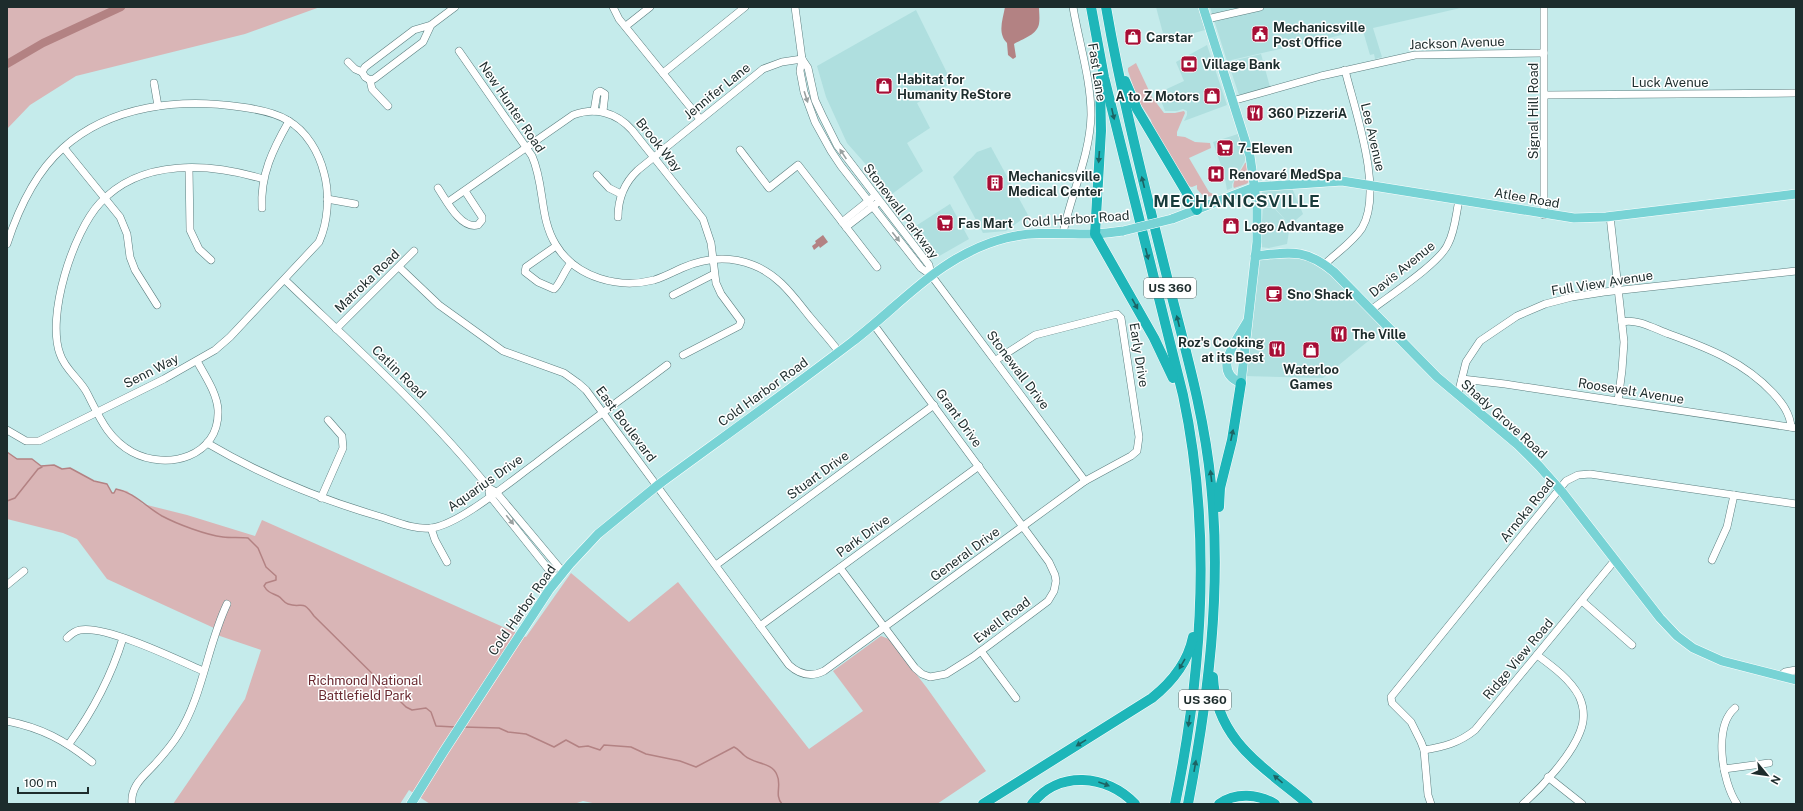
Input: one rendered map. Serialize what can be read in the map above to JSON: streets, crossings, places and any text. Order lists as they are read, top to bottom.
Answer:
{
  "streets": {
    "highway": ["US 360"],
    "main road": ["Atlee Road", "Cold Harbor Road", "Shady Grove Road"],
    "street": [
      "Jackson Avenue",
      "Fast Lane",
      "Luck Avenue",
      "Jennifer Lane",
      "New Hunter Road",
      "Signal Hill Road",
      "Lee Avenue",
      "Brook Way",
      "Stonewall Parkway",
      "Davis Avenue",
      "Matroka Road",
      "Full View Avenue",
      "Early Drive",
      "Stonewall Drive",
      "Senn Way",
      "Catlin Road",
      "Roosevelt Avenue",
      "Grant Drive",
      "East Boulevard",
      "Stuart Drive",
      "Aquarius Drive",
      "Arnoka Road",
      "Park Drive",
      "General Drive",
      "Ewell Road",
      "Ridge View Road"
    ]
  },
  "crossings": [
    ["Jackson Avenue", "Signal Hill Road"],
    ["Jackson Avenue", "Lee Avenue"],
    ["Fast Lane", "Cold Harbor Road"],
    ["Luck Avenue", "Signal Hill Road"],
    ["Jennifer Lane", "Brook Way"],
    ["Jennifer Lane", "Stonewall Parkway"],
    ["New Hunter Road", "Brook Way"],
    ["New Hunter Road", "Cold Harbor Road"],
    ["Signal Hill Road", "Atlee Road"],
    ["Lee Avenue", "Atlee Road"],
    ["Lee Avenue", "Shady Grove Road"],
    ["Atlee Road", "Cold Harbor Road"],
    ["Atlee Road", "Davis Avenue"],
    ["Stonewall Parkway", "Cold Harbor Road"],
    ["Stonewall Parkway", "Stonewall Drive"],
    ["Cold Harbor Road", "Stonewall Drive"],
    ["Cold Harbor Road", "Grant Drive"],
    ["Cold Harbor Road", "East Boulevard"],
    ["Davis Avenue", "Shady Grove Road"],
    ["Matroka Road", "Catlin Road"],
    ["Matroka Road", "East Boulevard"],
    ["Full View Avenue", "Roosevelt Avenue"],
    ["Full View Avenue", "Shady Grove Road"],
    ["Early Drive", "Stonewall Drive"],
    ["Early Drive", "General Drive"],
    ["Stonewall Drive", "General Drive"],
    ["Senn Way", "Catlin Road"],
    ["Catlin Road", "Aquarius Drive"],
    ["Grant Drive", "Stuart Drive"],
    ["Grant Drive", "Park Drive"],
    ["Grant Drive", "General Drive"],
    ["Grant Drive", "Ewell Road"],
    ["Shady Grove Road", "Arnoka Road"],
    ["Shady Grove Road", "Ridge View Road"],
    ["East Boulevard", "Stuart Drive"],
    ["East Boulevard", "Aquarius Drive"],
    ["East Boulevard", "Park Drive"],
    ["East Boulevard", "General Drive"],
    ["Arnoka Road", "Ridge View Road"],
    ["Park Drive", "Ewell Road"],
    ["General Drive", "Ewell Road"]
  ],
  "districts": ["MECHANICSVILLE"],
  "parks": ["Richmond National Battlefield Park"],
  "places": {
    "public building": ["Mechanicsville Post Office"],
    "shop": [
      "Carstar",
      "Habitat for Humanity ReStore",
      "A to Z Motors",
      "Logo Advantage",
      "Waterloo Games"
    ],
    "bank": ["Village Bank"],
    "restaurant": ["360 PizzeriA", "The Ville", "Roz's Cooking at its Best"],
    "supermarket": ["7-Eleven", "Fas Mart"],
    "hospital": ["Renovaré MedSpa"],
    "building": ["Mechanicsville Medical Center"],
    "cafe": ["Sno Shack"]
  },
  "scale_bar": "100 m",
  "north": "bottom right"
}
